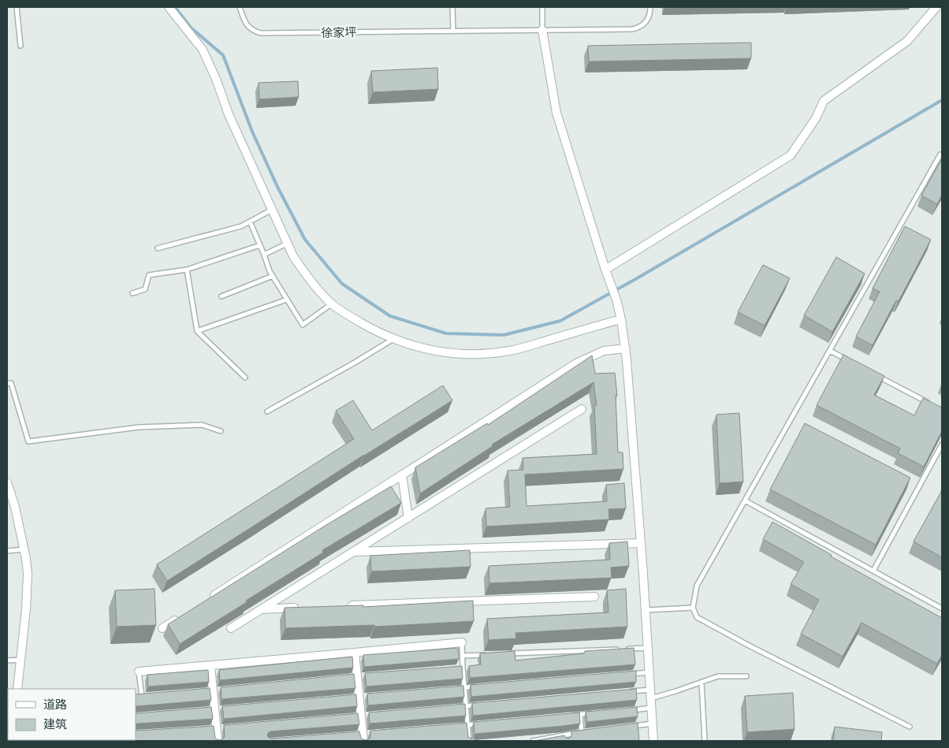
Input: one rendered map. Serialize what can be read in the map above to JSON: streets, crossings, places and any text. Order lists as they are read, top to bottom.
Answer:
{
  "streets": {
    "lane": ["徐家坪"]
  },
  "legend": ["道路", "建筑"]
}
